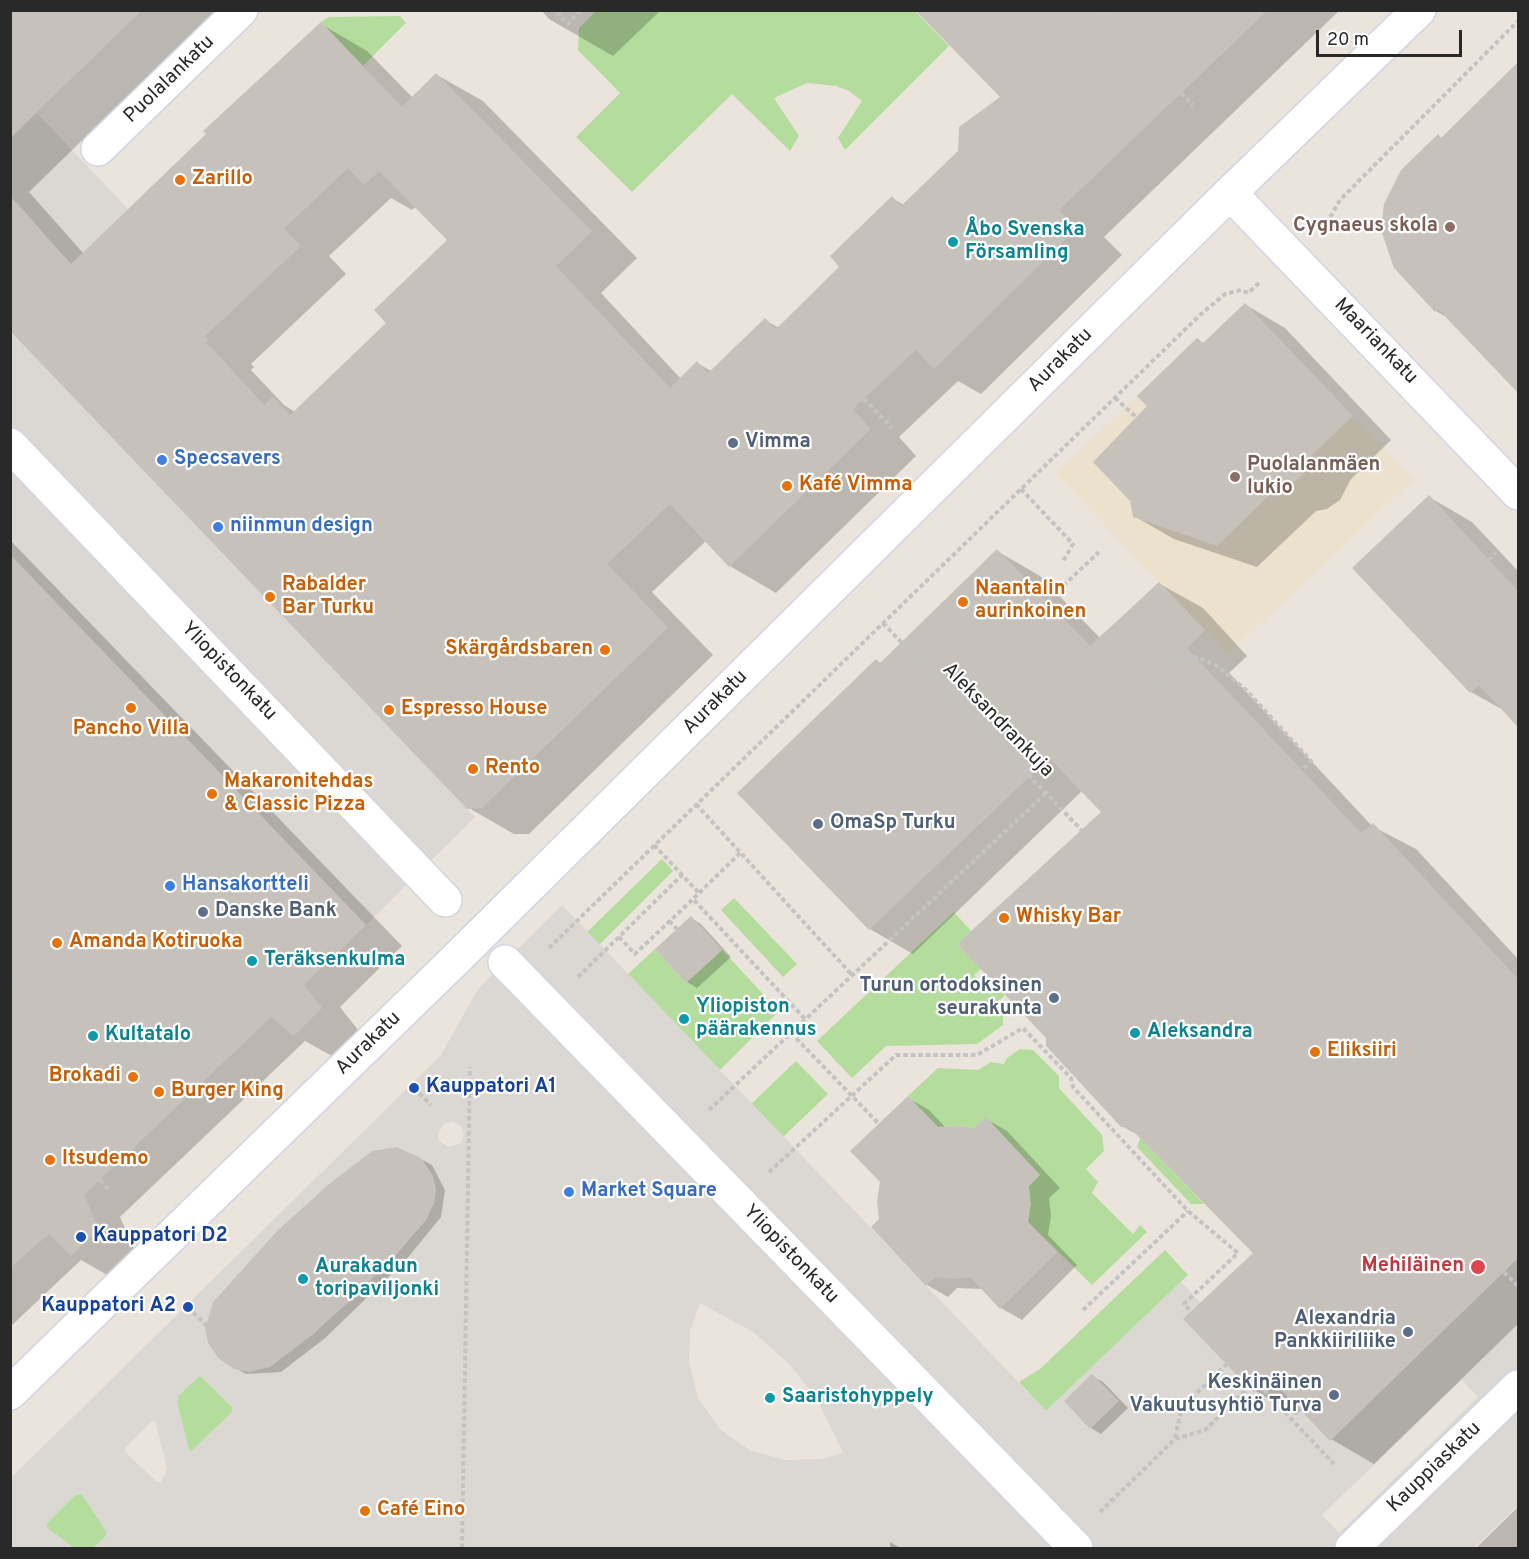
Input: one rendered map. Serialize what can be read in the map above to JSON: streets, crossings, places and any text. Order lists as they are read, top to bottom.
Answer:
{
  "streets": {
    "street": [
      "Puolalankatu",
      "Maariankatu",
      "Aurakatu",
      "Yliopistonkatu",
      "Kauppiaskatu"
    ],
    "path": ["Aleksandrankuja"]
  },
  "crossings": [
    ["Maariankatu", "Aurakatu"]
  ],
  "places": [
    "Zarillo",
    "Cygnaeus skola",
    "Åbo Svenska Församling",
    "Vimma",
    "Specsavers",
    "Puolalanmäen lukio",
    "Kafé Vimma",
    "niinmun design",
    "Rabalder Bar Turku",
    "Naantalin aurinkoinen",
    "Skärgårdsbaren",
    "Pancho Villa",
    "Espresso House",
    "Rento",
    "Makaronitehdas & Classic Pizza",
    "OmaSp Turku",
    "Hansakortteli",
    "Danske Bank",
    "Whisky Bar",
    "Amanda Kotiruoka",
    "Teräksenkulma",
    "Turun ortodoksinen seurakunta",
    "Yliopiston päärakennus",
    "Aleksandra",
    "Kultatalo",
    "Eliksiiri",
    "Brokadi",
    "Kauppatori A1",
    "Burger King",
    "Itsudemo",
    "Market Square",
    "Kauppatori D2",
    "Mehiläinen",
    "Aurakadun toripaviljonki",
    "Kauppatori A2",
    "Alexandria Pankkiiriliike",
    "Keskinäinen Vakuutusyhtiö Turva",
    "Saaristohyppely",
    "Café Eino"
  ],
  "scale_bar": "20 m"
}
